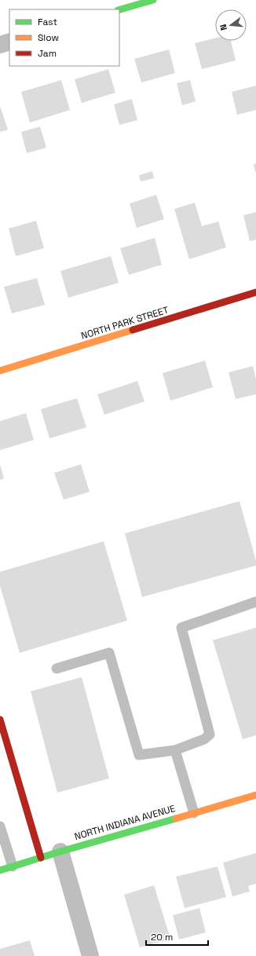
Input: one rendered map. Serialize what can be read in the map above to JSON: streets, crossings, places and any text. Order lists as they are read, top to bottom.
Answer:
{
  "streets": {
    "street": ["NORTH PARK STREET", "NORTH INDIANA AVENUE"]
  },
  "legend": ["Fast", "Slow", "Jam"],
  "scale_bar": "20 m",
  "north": "left"
}
